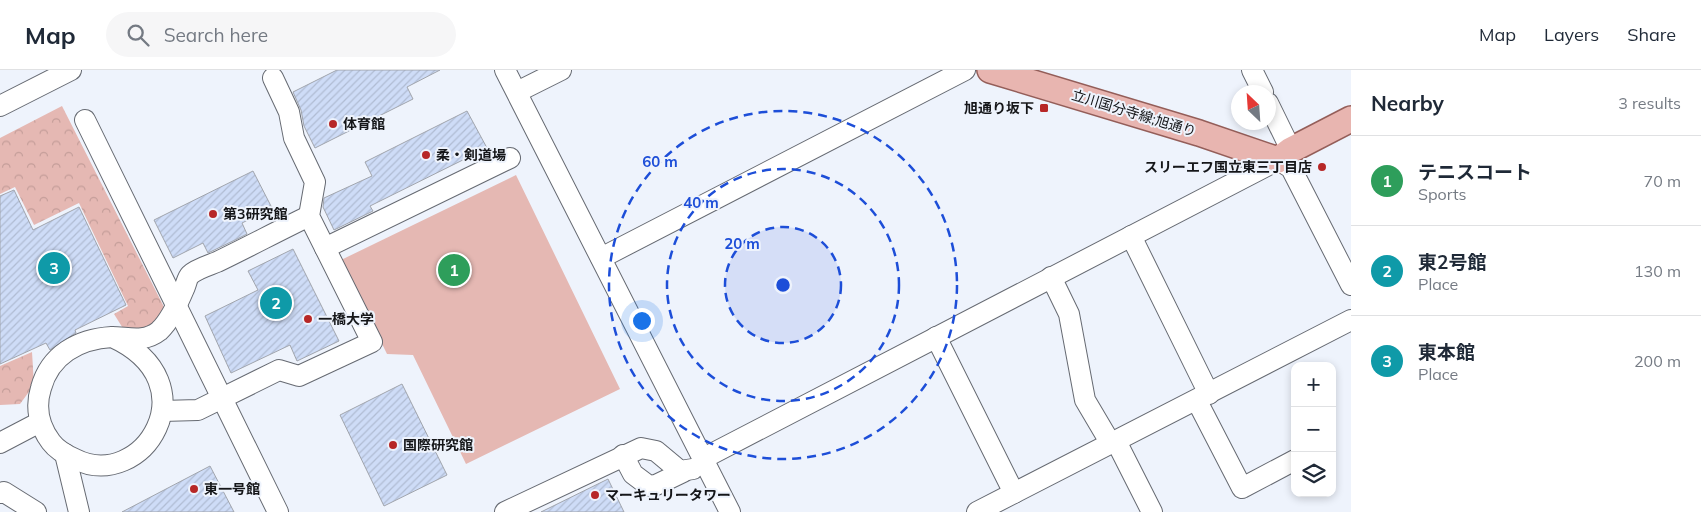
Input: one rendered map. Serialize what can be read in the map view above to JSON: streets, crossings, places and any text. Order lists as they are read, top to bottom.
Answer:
{
  "streets": {
    "main road": ["立川国分寺線;旭通り"]
  },
  "places": {
    "transit": ["旭通り坂下"],
    "other": [
      "体育館",
      "柔・剣道場",
      "スリーエフ国立東三丁目店",
      "第3研究館",
      "一橋大学",
      "国際研究館",
      "東一号館",
      "マーキュリータワー"
    ]
  },
  "north": "top left",
  "page": {
    "header": "Map",
    "search": "Search here",
    "nav": ["Map", "Layers", "Share"],
    "heading": ["Nearby", "3 results"],
    "list": [
      {
        "mark": "1",
        "name": "テニスコート",
        "note": "Sports",
        "value": "70 m"
      },
      {
        "mark": "2",
        "name": "東2号館",
        "note": "Place",
        "value": "130 m"
      },
      {
        "mark": "3",
        "name": "東本館",
        "note": "Place",
        "value": "200 m"
      }
    ],
    "pins": ["3", "1", "2"],
    "map_buttons": ["+", "−"]
  },
  "rings": ["60 m", "40 m", "20 m"]
}
